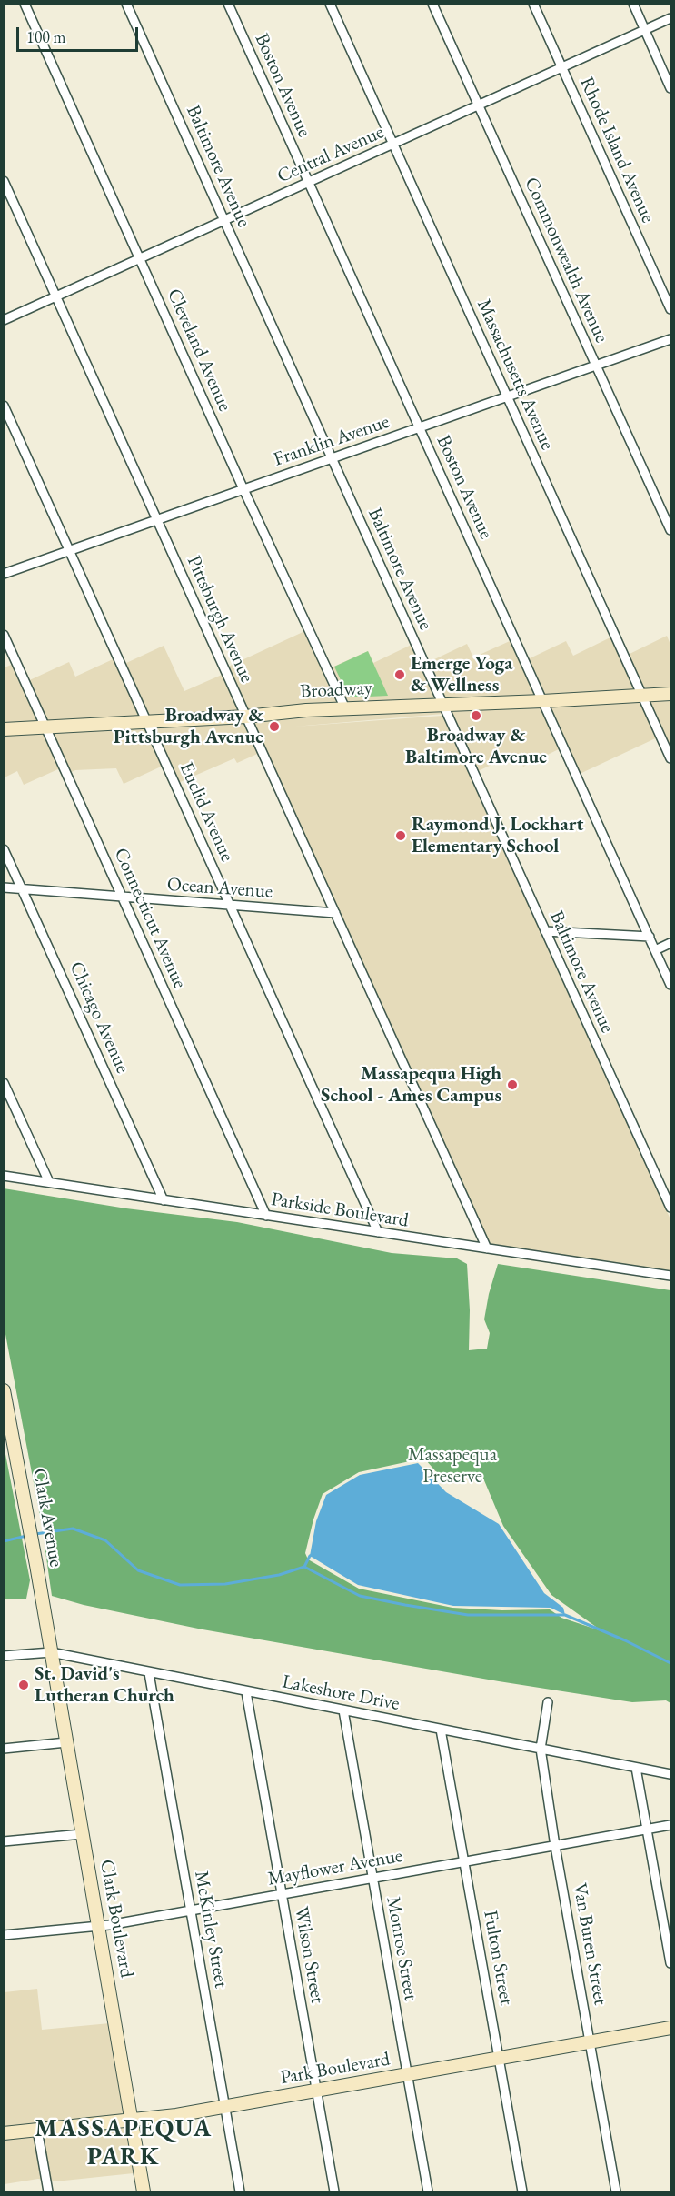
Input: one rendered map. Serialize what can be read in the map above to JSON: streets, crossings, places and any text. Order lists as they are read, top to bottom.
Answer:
{
  "streets": {
    "street": [
      "Boston Avenue",
      "Rhode Island Avenue",
      "Central Avenue",
      "Baltimore Avenue",
      "Commonwealth Avenue",
      "Cleveland Avenue",
      "Massachusetts Avenue",
      "Franklin Avenue",
      "Pittsburgh Avenue",
      "Broadway",
      "Euclid Avenue",
      "Ocean Avenue",
      "Connecticut Avenue",
      "Chicago Avenue",
      "Parkside Boulevard",
      "Clark Avenue",
      "Lakeshore Drive",
      "Mayflower Avenue",
      "Clark Boulevard",
      "McKinley Street",
      "Van Buren Street",
      "Monroe Street",
      "Wilson Street",
      "Fulton Street",
      "Park Boulevard"
    ]
  },
  "crossings": [
    ["Boston Avenue", "Central Avenue"],
    ["Boston Avenue", "Franklin Avenue"],
    ["Boston Avenue", "Broadway"],
    ["Rhode Island Avenue", "Central Avenue"],
    ["Central Avenue", "Baltimore Avenue"],
    ["Central Avenue", "Commonwealth Avenue"],
    ["Central Avenue", "Cleveland Avenue"],
    ["Central Avenue", "Massachusetts Avenue"],
    ["Central Avenue", "Pittsburgh Avenue"],
    ["Baltimore Avenue", "Franklin Avenue"],
    ["Baltimore Avenue", "Broadway"],
    ["Commonwealth Avenue", "Franklin Avenue"],
    ["Cleveland Avenue", "Franklin Avenue"],
    ["Cleveland Avenue", "Broadway"],
    ["Massachusetts Avenue", "Franklin Avenue"],
    ["Massachusetts Avenue", "Broadway"],
    ["Franklin Avenue", "Pittsburgh Avenue"],
    ["Franklin Avenue", "Euclid Avenue"],
    ["Pittsburgh Avenue", "Broadway"],
    ["Pittsburgh Avenue", "Ocean Avenue"],
    ["Pittsburgh Avenue", "Parkside Boulevard"],
    ["Broadway", "Euclid Avenue"],
    ["Broadway", "Connecticut Avenue"],
    ["Euclid Avenue", "Ocean Avenue"],
    ["Euclid Avenue", "Parkside Boulevard"],
    ["Ocean Avenue", "Connecticut Avenue"],
    ["Ocean Avenue", "Chicago Avenue"],
    ["Connecticut Avenue", "Parkside Boulevard"],
    ["Chicago Avenue", "Parkside Boulevard"],
    ["Clark Avenue", "Lakeshore Drive"],
    ["Clark Avenue", "Clark Boulevard"],
    ["Lakeshore Drive", "Clark Boulevard"],
    ["Lakeshore Drive", "McKinley Street"],
    ["Lakeshore Drive", "Van Buren Street"],
    ["Lakeshore Drive", "Monroe Street"],
    ["Lakeshore Drive", "Wilson Street"],
    ["Lakeshore Drive", "Fulton Street"],
    ["Mayflower Avenue", "Clark Boulevard"],
    ["Mayflower Avenue", "McKinley Street"],
    ["Mayflower Avenue", "Van Buren Street"],
    ["Mayflower Avenue", "Monroe Street"],
    ["Mayflower Avenue", "Wilson Street"],
    ["Mayflower Avenue", "Fulton Street"],
    ["Clark Boulevard", "Park Boulevard"],
    ["McKinley Street", "Park Boulevard"],
    ["Van Buren Street", "Park Boulevard"],
    ["Monroe Street", "Park Boulevard"],
    ["Wilson Street", "Park Boulevard"],
    ["Fulton Street", "Park Boulevard"]
  ],
  "districts": ["MASSAPEQUA PARK"],
  "parks": ["Massapequa Preserve"],
  "places": [
    "Emerge Yoga & Wellness",
    "Broadway & Baltimore Avenue",
    "Broadway & Pittsburgh Avenue",
    "Raymond J. Lockhart Elementary School",
    "Massapequa High School - Ames Campus",
    "St. David's Lutheran Church"
  ],
  "scale_bar": "100 m"
}
